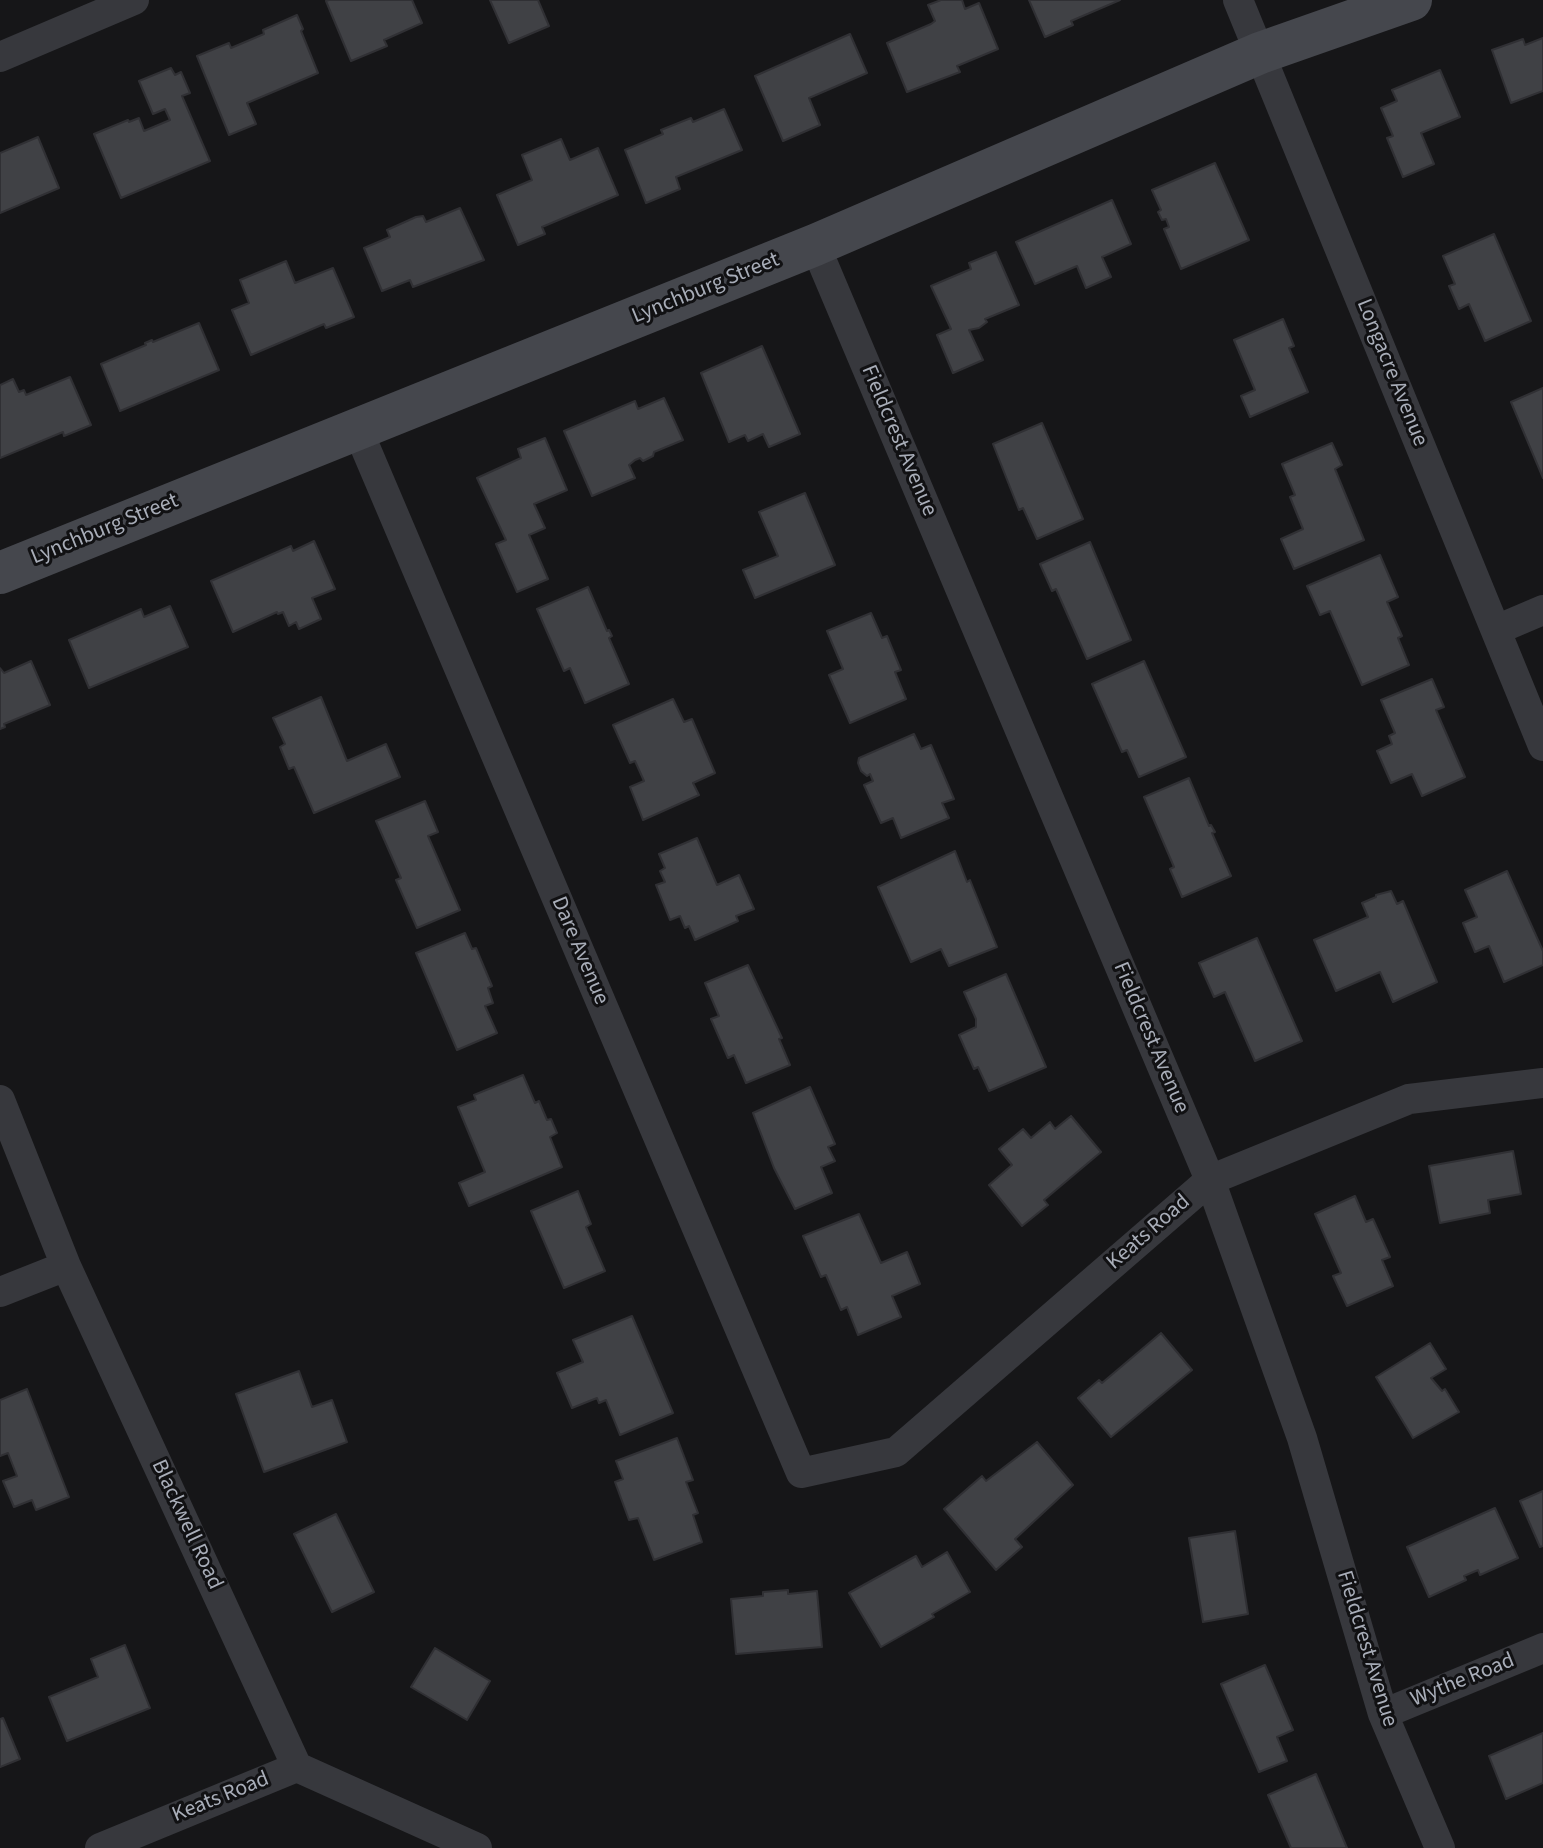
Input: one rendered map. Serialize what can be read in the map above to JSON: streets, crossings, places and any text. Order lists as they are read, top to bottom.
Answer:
{
  "streets": {
    "street": [
      "Lynchburg Street",
      "Longacre Avenue",
      "Fieldcrest Avenue",
      "Dare Avenue",
      "Keats Road",
      "Blackwell Road",
      "Wythe Road"
    ]
  },
  "crossings": [
    ["Lynchburg Street", "Longacre Avenue"],
    ["Lynchburg Street", "Fieldcrest Avenue"],
    ["Lynchburg Street", "Dare Avenue"],
    ["Fieldcrest Avenue", "Keats Road"],
    ["Fieldcrest Avenue", "Wythe Road"],
    ["Dare Avenue", "Keats Road"],
    ["Keats Road", "Blackwell Road"]
  ]
}
